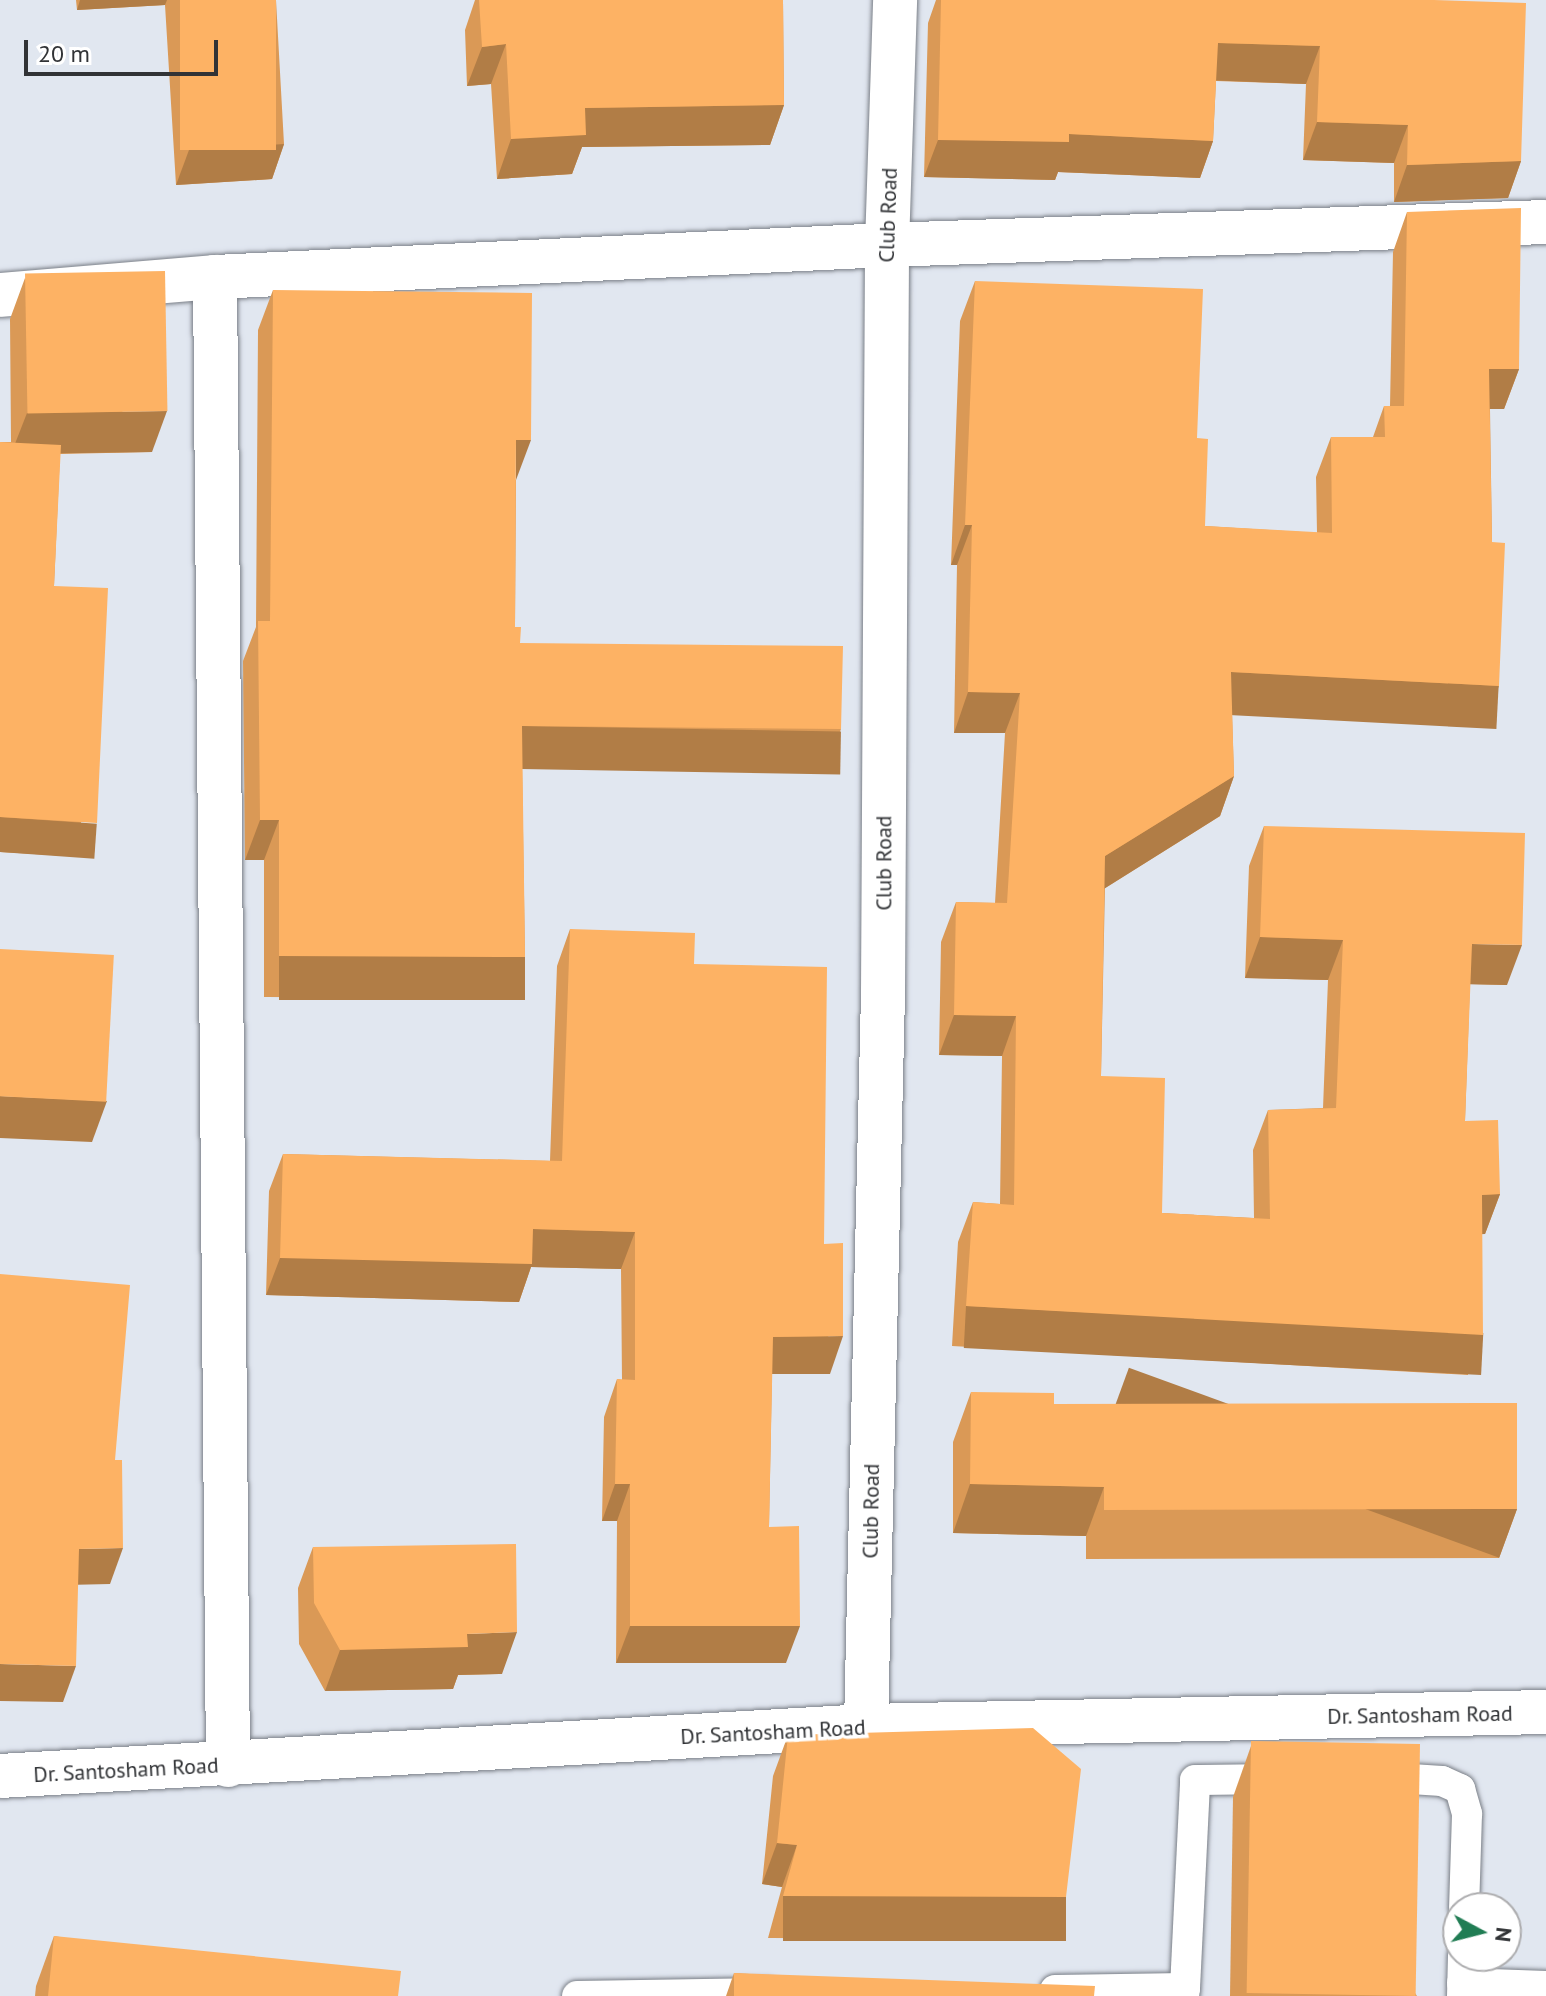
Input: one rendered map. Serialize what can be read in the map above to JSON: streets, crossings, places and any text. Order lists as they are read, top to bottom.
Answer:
{
  "streets": {
    "street": ["Club Road", "Dr. Santosham Road"]
  },
  "crossings": [
    ["Club Road", "Dr. Santosham Road"]
  ],
  "scale_bar": "20 m",
  "north": "right"
}
